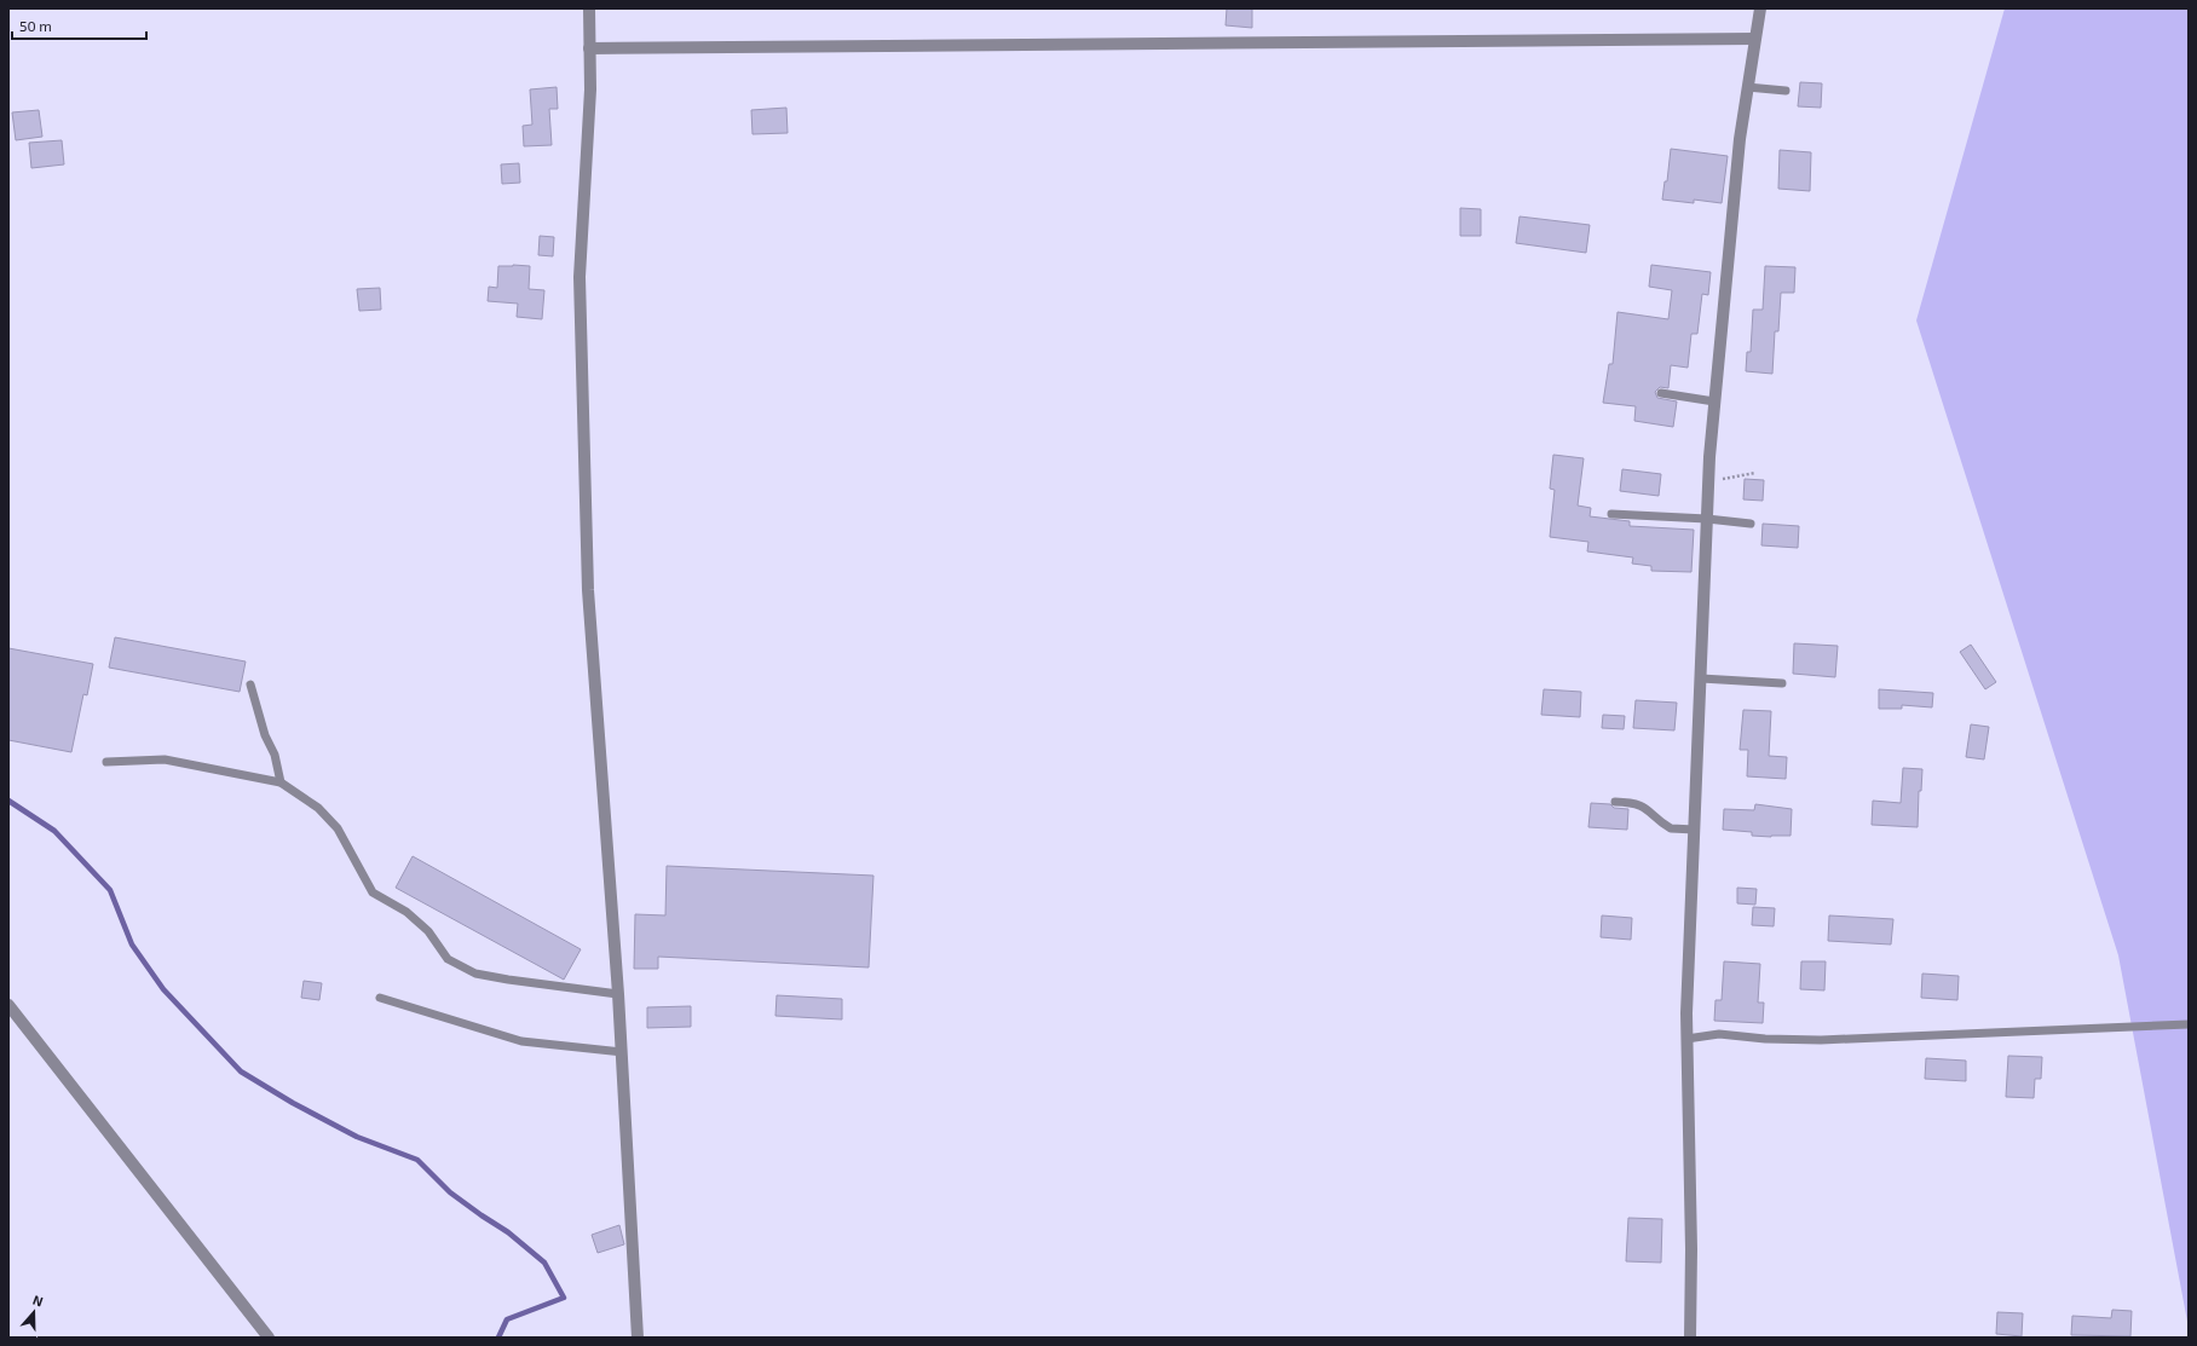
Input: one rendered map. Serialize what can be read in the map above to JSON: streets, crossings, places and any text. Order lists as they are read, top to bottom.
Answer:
{
  "scale_bar": "50 m",
  "north": "top"
}
